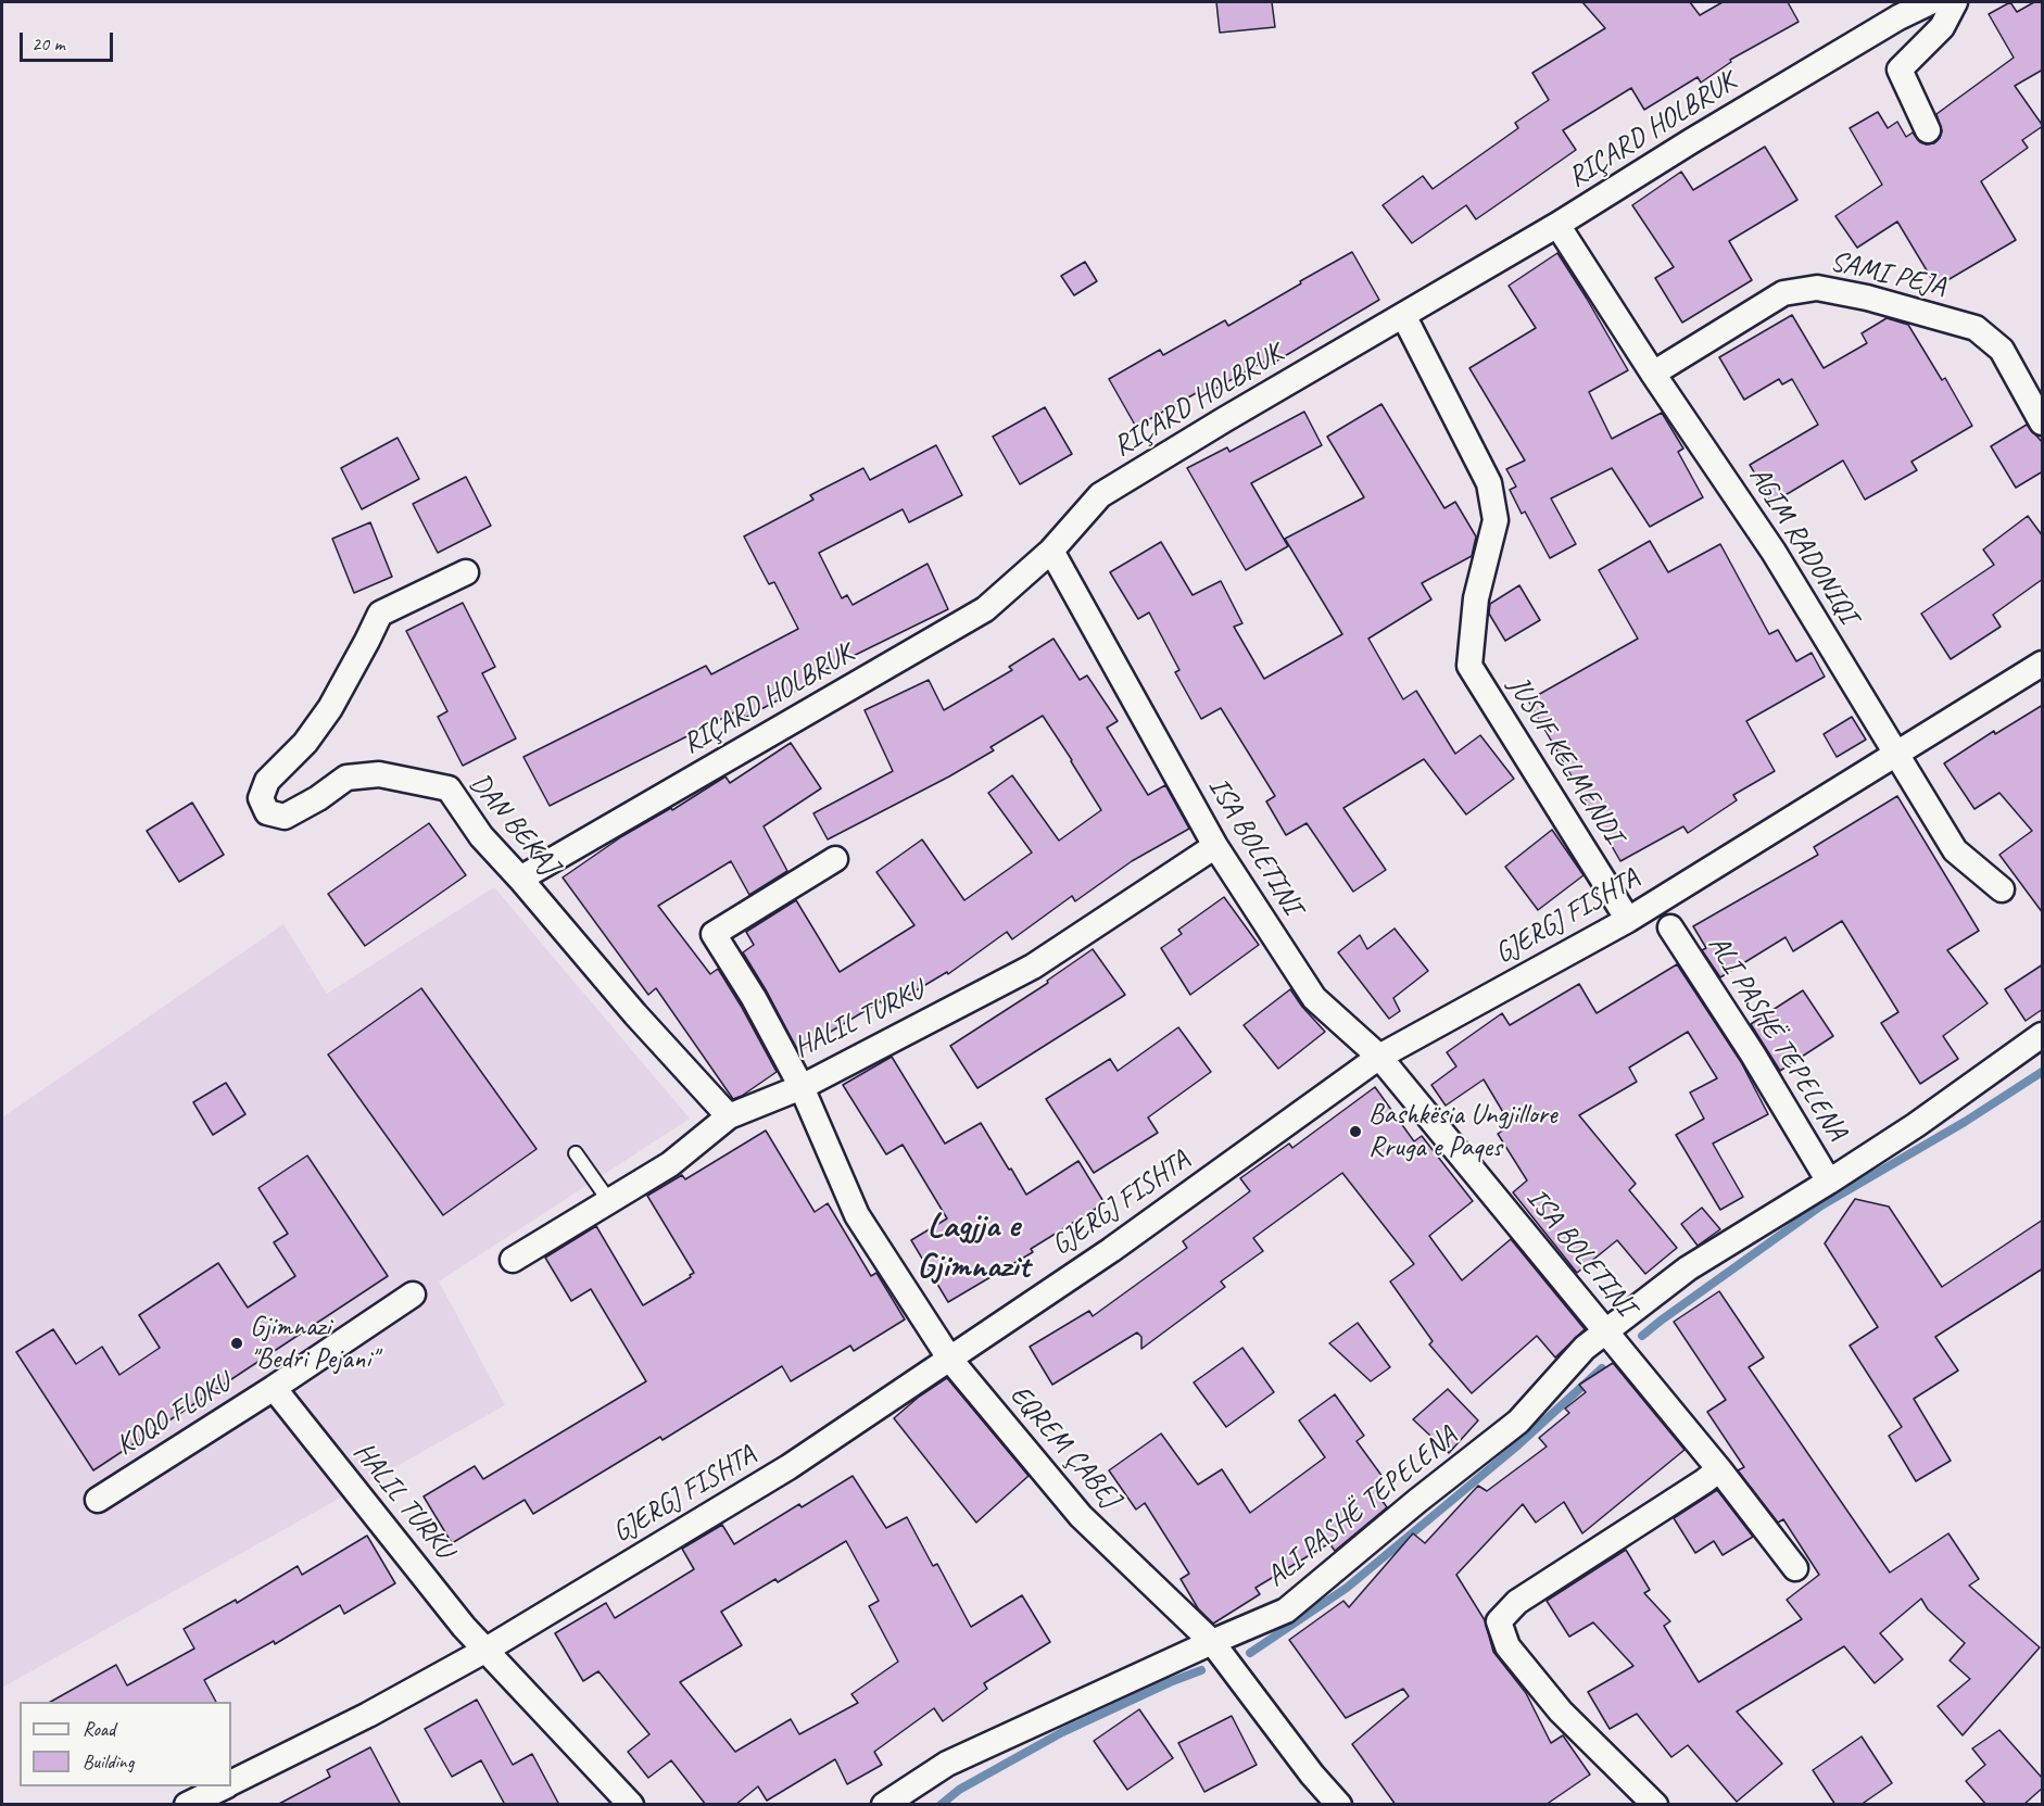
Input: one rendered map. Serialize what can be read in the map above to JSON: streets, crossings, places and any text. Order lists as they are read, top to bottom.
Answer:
{
  "streets": {
    "street": [
      "RIÇARD HOLBRUK",
      "SAMI PEJA",
      "AGIM RADONIQI",
      "JUSUF KELMENDI",
      "DAN BEKAJ",
      "ISA BOLETINI",
      "GJERGJ FISHTA",
      "HALIL TURKU",
      "ALI PASHË TEPELENA",
      "KOQO FLOKU",
      "EQREM ÇABEJ"
    ]
  },
  "crossings": [
    ["RIÇARD HOLBRUK", "AGIM RADONIQI"],
    ["RIÇARD HOLBRUK", "JUSUF KELMENDI"],
    ["RIÇARD HOLBRUK", "DAN BEKAJ"],
    ["RIÇARD HOLBRUK", "ISA BOLETINI"],
    ["SAMI PEJA", "AGIM RADONIQI"],
    ["AGIM RADONIQI", "GJERGJ FISHTA"],
    ["JUSUF KELMENDI", "GJERGJ FISHTA"],
    ["ISA BOLETINI", "GJERGJ FISHTA"],
    ["ISA BOLETINI", "HALIL TURKU"],
    ["ISA BOLETINI", "ALI PASHË TEPELENA"],
    ["GJERGJ FISHTA", "HALIL TURKU"],
    ["GJERGJ FISHTA", "EQREM ÇABEJ"],
    ["HALIL TURKU", "KOQO FLOKU"],
    ["HALIL TURKU", "EQREM ÇABEJ"],
    ["ALI PASHË TEPELENA", "EQREM ÇABEJ"]
  ],
  "districts": ["Lagjja e Gjimnazit"],
  "places": ["Bashkësia Ungjillore Rruga e Paqes", "Gjimnazi \"Bedri Pejani\""],
  "legend": ["Road", "Building"],
  "scale_bar": "20 m"
}
